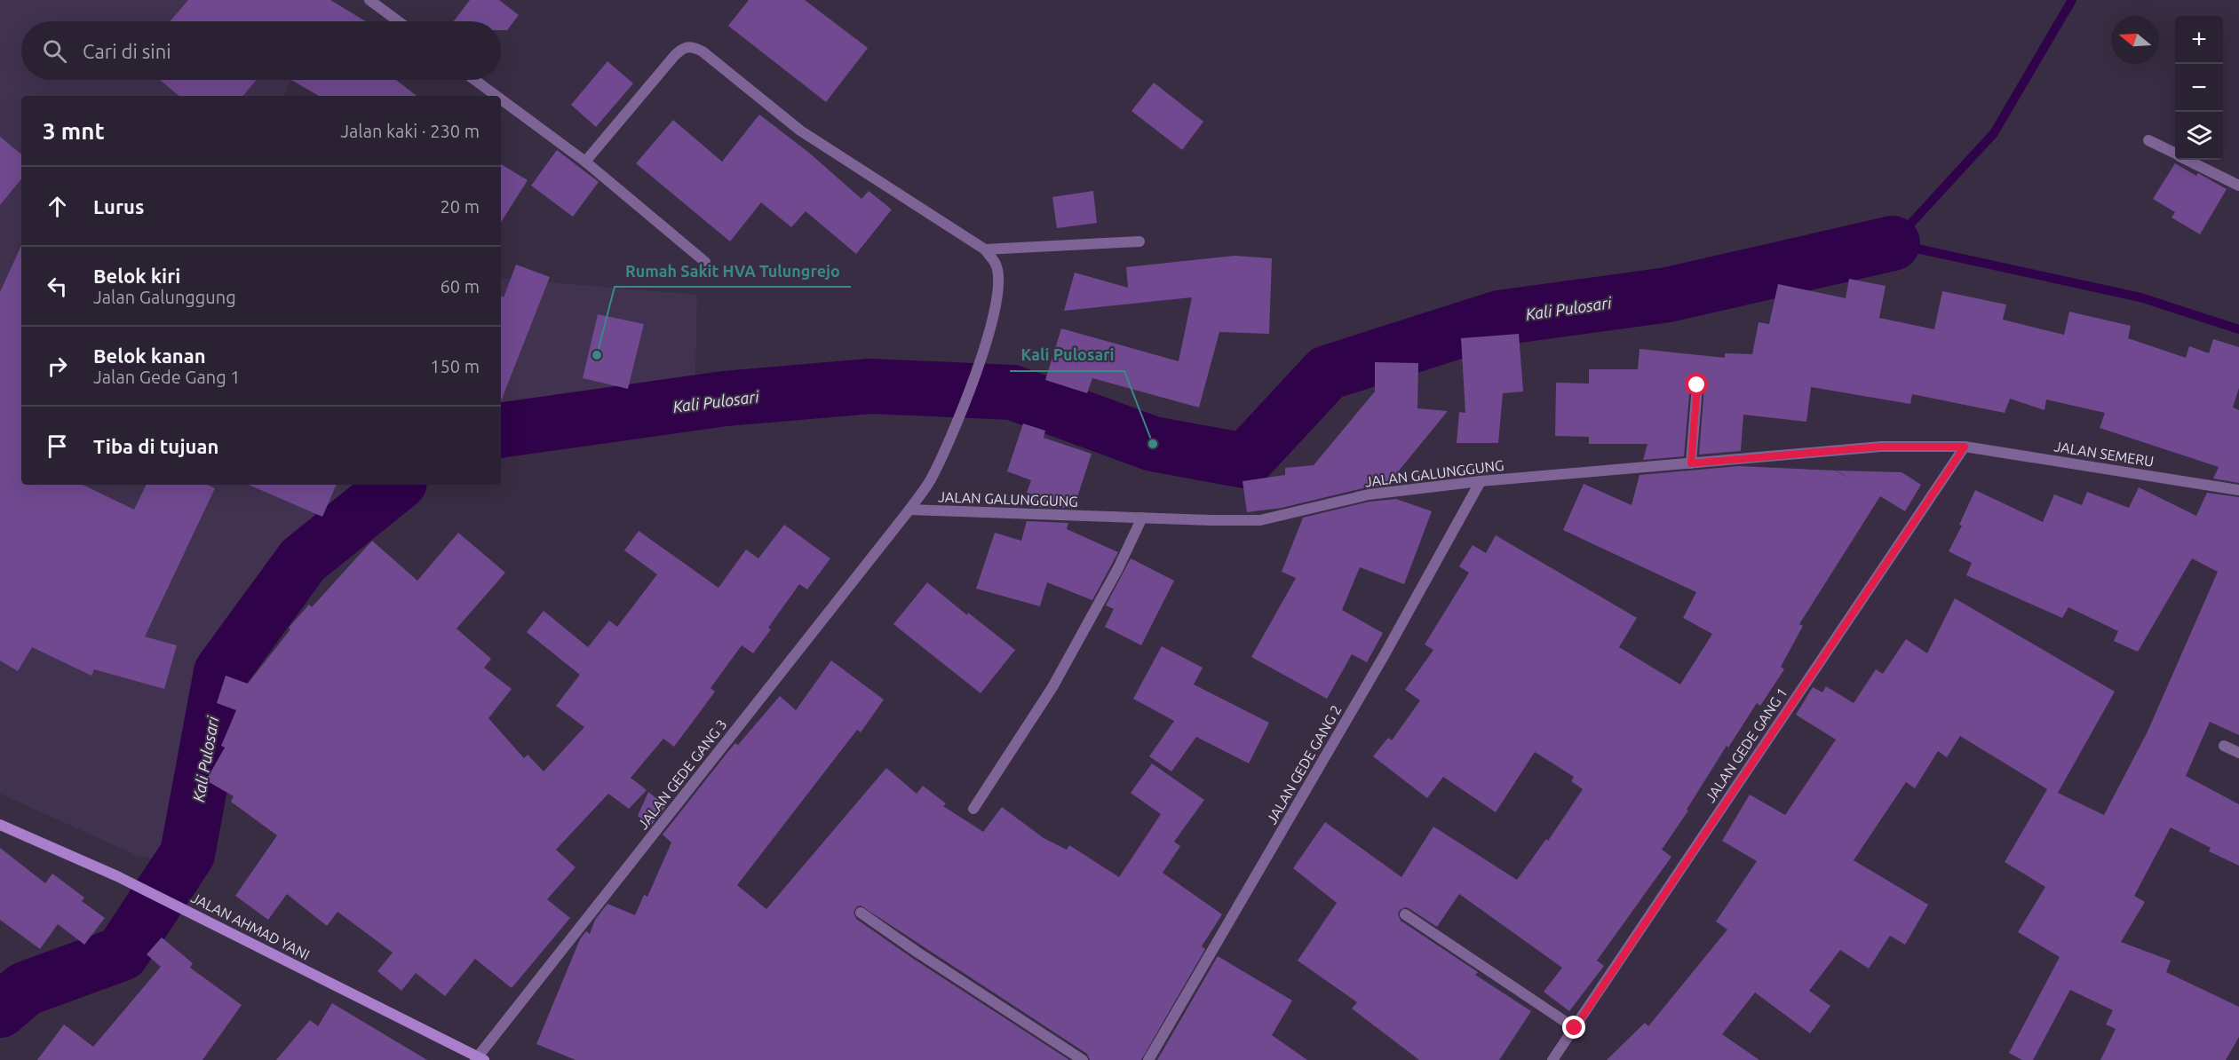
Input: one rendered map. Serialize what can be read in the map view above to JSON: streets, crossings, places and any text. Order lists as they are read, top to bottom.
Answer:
{
  "streets": {
    "main road": ["JALAN AHMAD YANI"],
    "street": [
      "JALAN SEMERU",
      "JALAN GALUNGGUNG",
      "JALAN GEDE GANG 1",
      "JALAN GEDE GANG 2",
      "JALAN GEDE GANG 3"
    ]
  },
  "crossings": [
    ["JALAN SEMERU", "JALAN GALUNGGUNG"],
    ["JALAN SEMERU", "JALAN GEDE GANG 1"],
    ["JALAN GALUNGGUNG", "JALAN GEDE GANG 1"],
    ["JALAN GALUNGGUNG", "JALAN GEDE GANG 2"],
    ["JALAN GALUNGGUNG", "JALAN GEDE GANG 3"],
    ["JALAN GEDE GANG 3", "JALAN AHMAD YANI"]
  ],
  "water": ["Kali Pulosari"],
  "places": ["Rumah Sakit HVA Tulungrejo", "Kali Pulosari"],
  "north": "left",
  "page": {
    "map_buttons": ["+", "−"],
    "search": "Cari di sini",
    "heading": ["3 mnt", "Jalan kaki · 230 m"],
    "list": [
      ["Lurus", "20 m"],
      ["Belok kiri", "Jalan Galunggung", "60 m"],
      ["Belok kanan", "Jalan Gede Gang 1", "150 m"],
      "Tiba di tujuan"
    ]
  }
}
